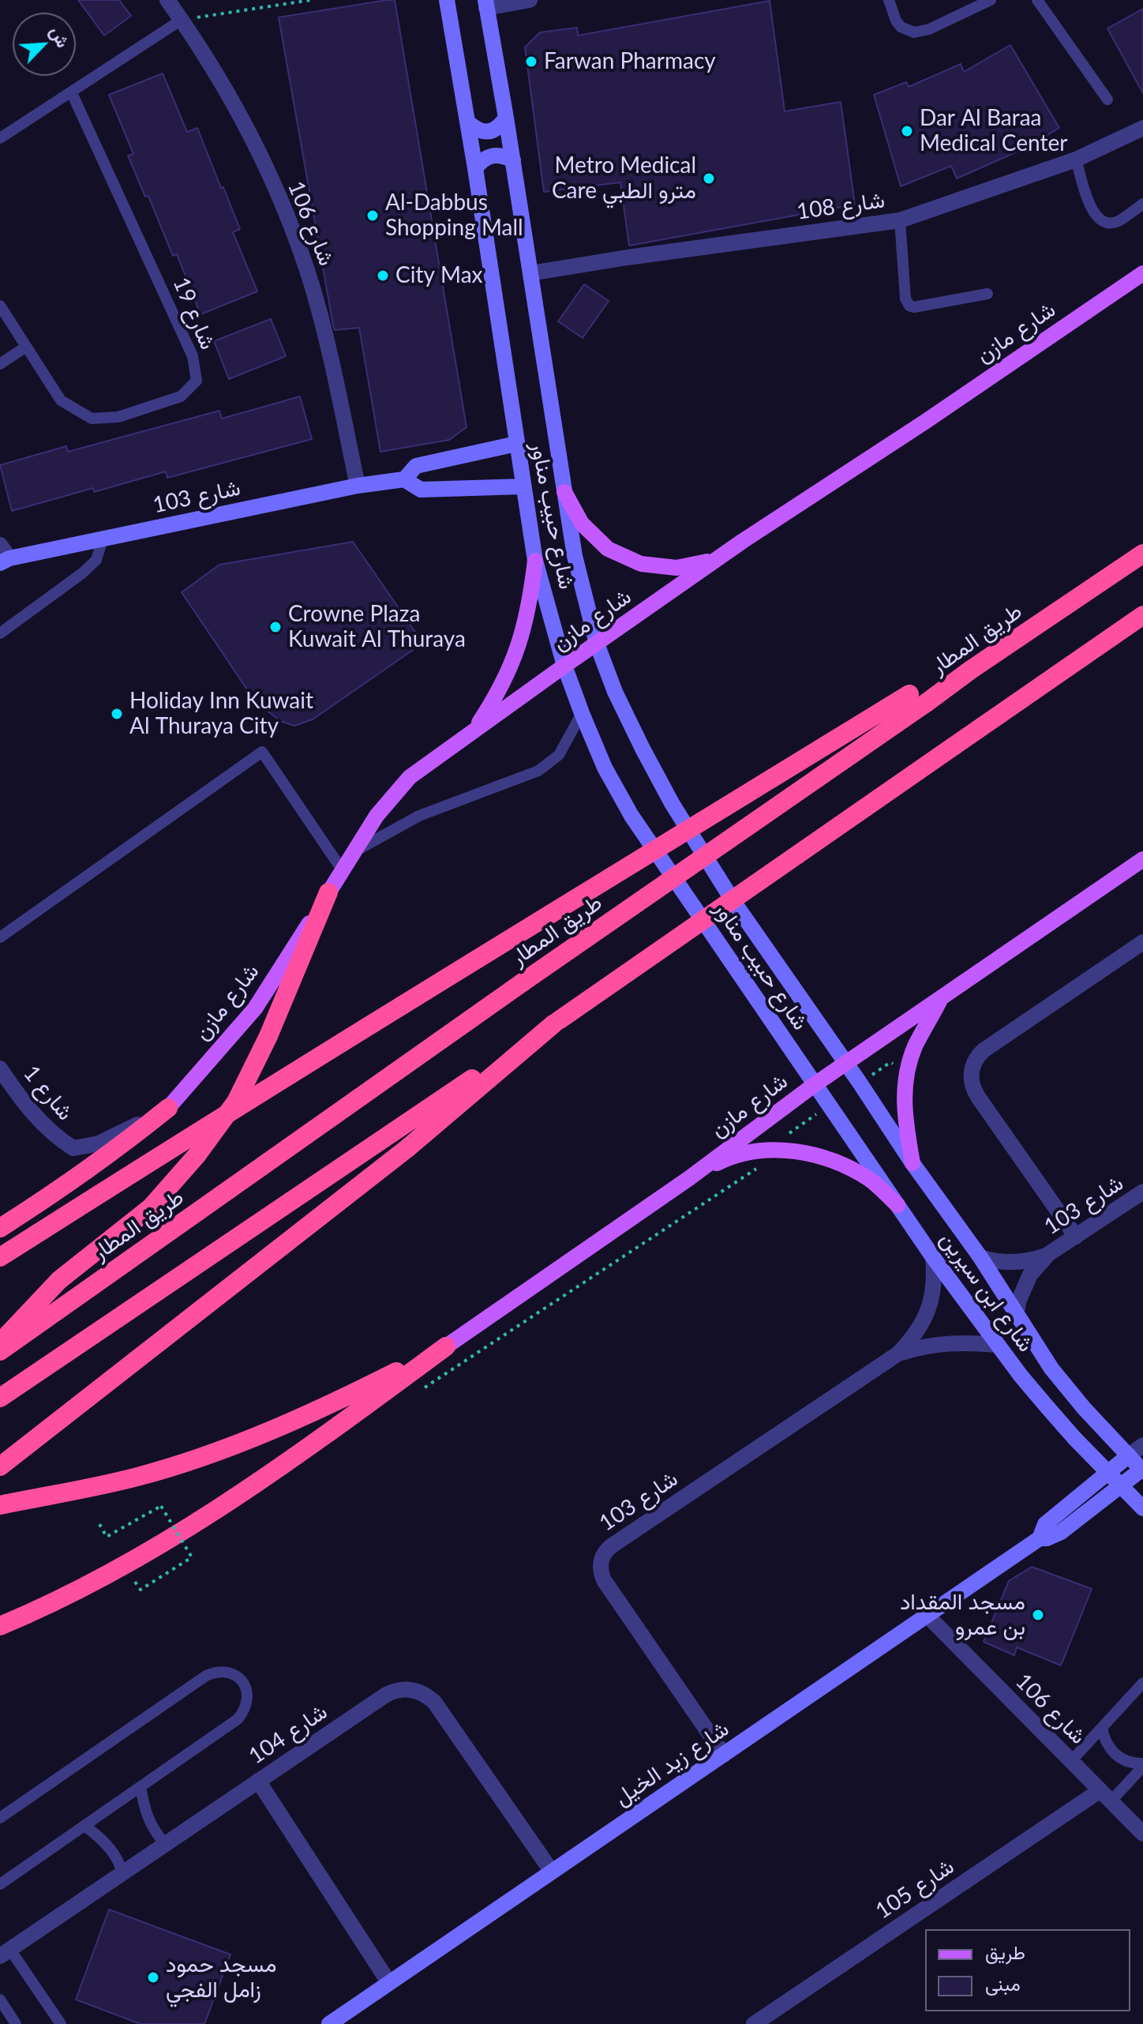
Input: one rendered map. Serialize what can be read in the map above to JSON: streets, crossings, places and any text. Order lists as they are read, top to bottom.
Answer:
{
  "streets": {
    "highway": ["طريق المطار"],
    "main road": ["شارع مازن"],
    "street": [
      "شارع 108",
      "شارع 106",
      "شارع 103",
      "شارع حبيب مناور",
      "شارع 1",
      "شارع ابن سيرين",
      "شارع 104",
      "شارع زيد الخيل",
      "شارع 105"
    ],
    "lane": ["شارع 19"]
  },
  "crossings": [
    ["شارع 108", "شارع حبيب مناور"],
    ["شارع 106", "شارع 103"],
    ["شارع 106", "شارع زيد الخيل"],
    ["شارع 106", "شارع 105"],
    ["شارع مازن", "شارع حبيب مناور"],
    ["شارع مازن", "شارع 1"],
    ["شارع مازن", "شارع ابن سيرين"],
    ["شارع 103", "شارع حبيب مناور"],
    ["شارع 103", "شارع ابن سيرين"],
    ["شارع 103", "شارع زيد الخيل"],
    ["شارع حبيب مناور", "شارع ابن سيرين"],
    ["شارع ابن سيرين", "شارع زيد الخيل"],
    ["شارع 104", "شارع زيد الخيل"]
  ],
  "places": [
    "Farwan Pharmacy",
    "Dar Al Baraa Medical Center",
    "Metro Medical Care مترو الطبي",
    "Al-Dabbus Shopping Mall",
    "City Max",
    "Crowne Plaza Kuwait Al Thuraya",
    "Holiday Inn Kuwait Al Thuraya City",
    "مسجد المقداد بن عمرو",
    "مسجد حمود زامل الفجي"
  ],
  "legend": ["طريق", "مبنى"],
  "north": "top right"
}
